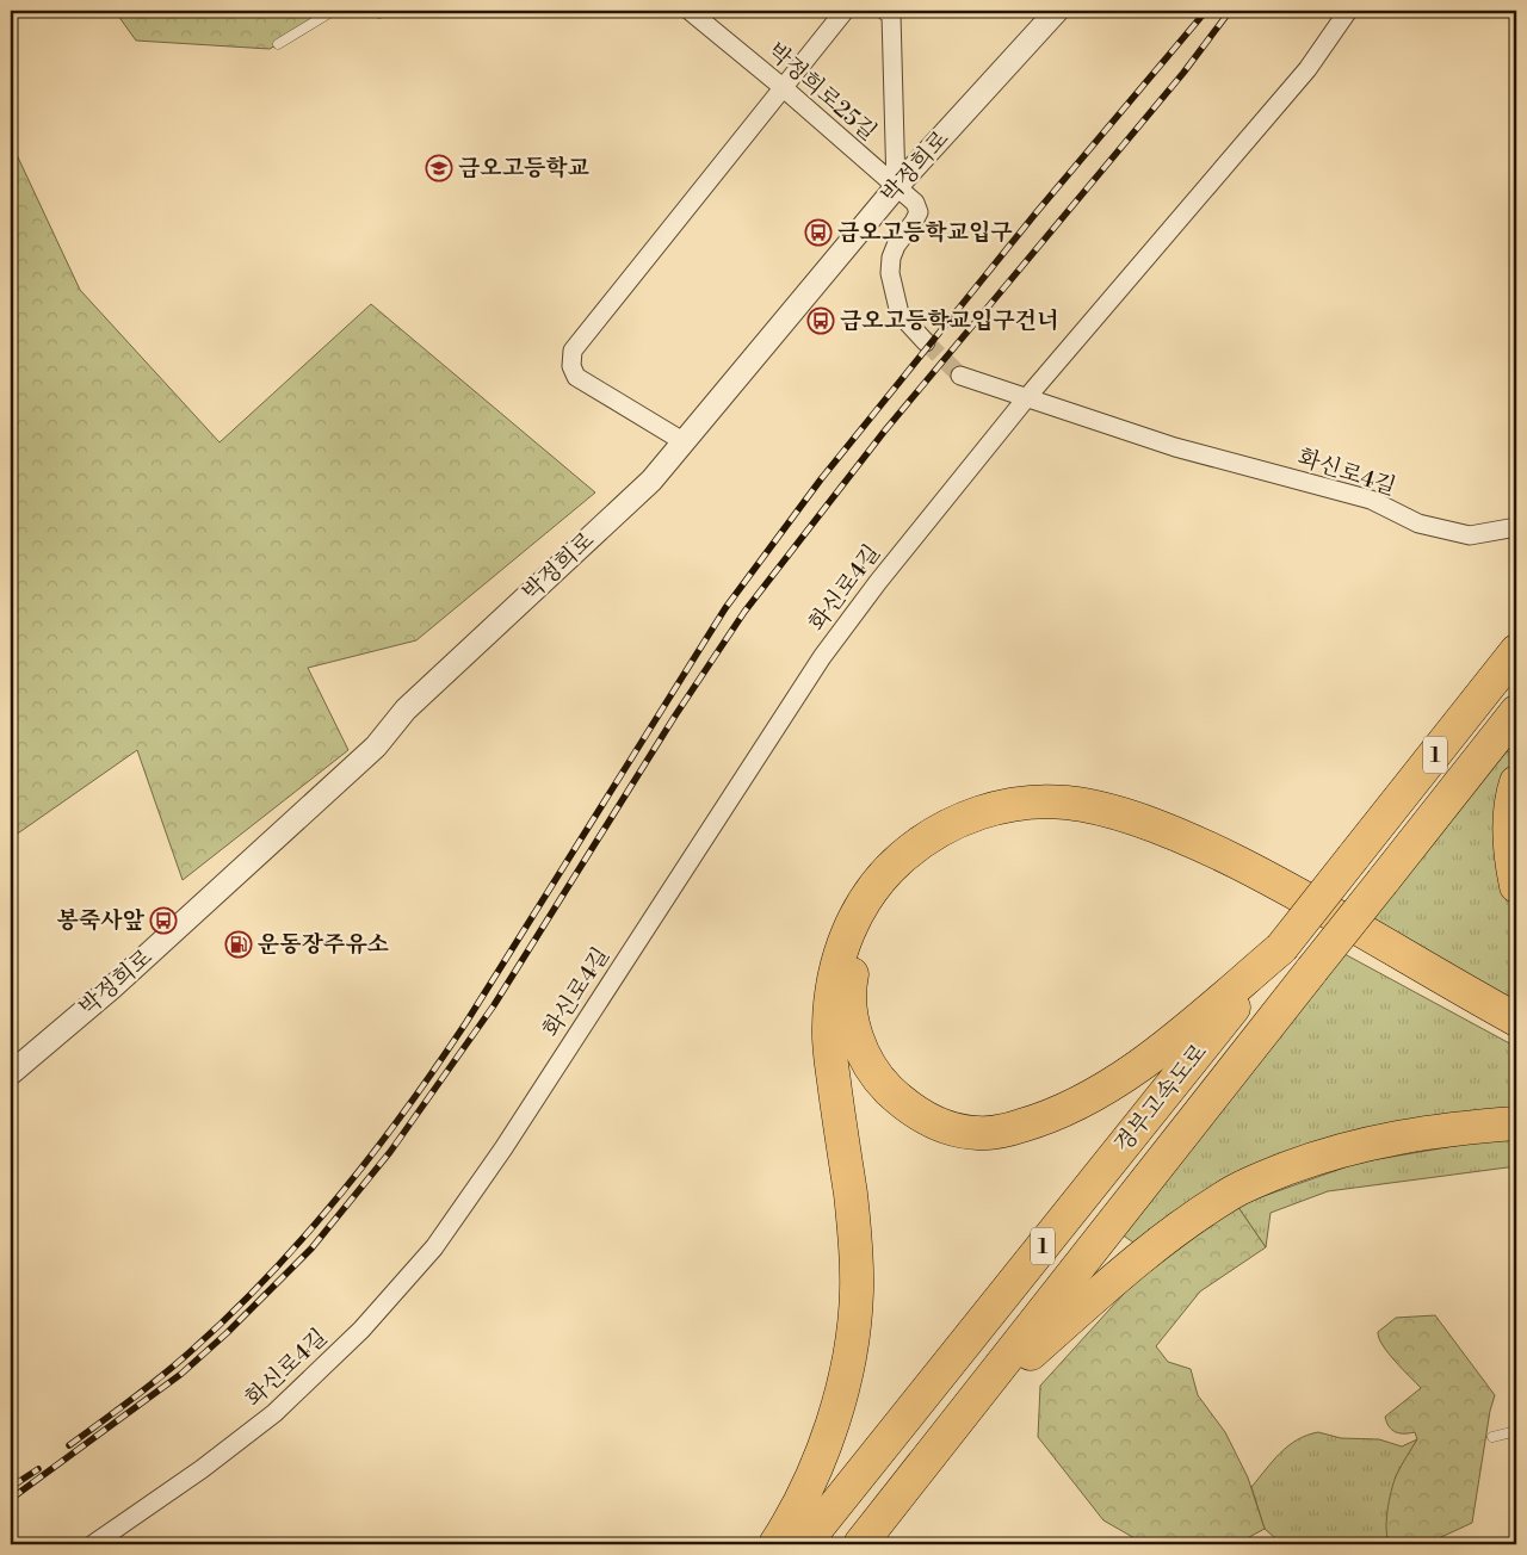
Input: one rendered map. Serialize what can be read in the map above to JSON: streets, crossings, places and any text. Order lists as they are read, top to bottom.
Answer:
{
  "streets": {
    "highway": ["1", "경부고속도로"],
    "street": ["박정희로25길", "박정희로", "화신로4길"]
  },
  "crossings": [
    ["박정희로25길", "박정희로"]
  ],
  "places": {
    "school or university": ["금오고등학교"],
    "bus stop": ["금오고등학교입구", "금오고등학교입구건너", "봉죽사앞"],
    "fuel station": ["운동장주유소"]
  }
}
